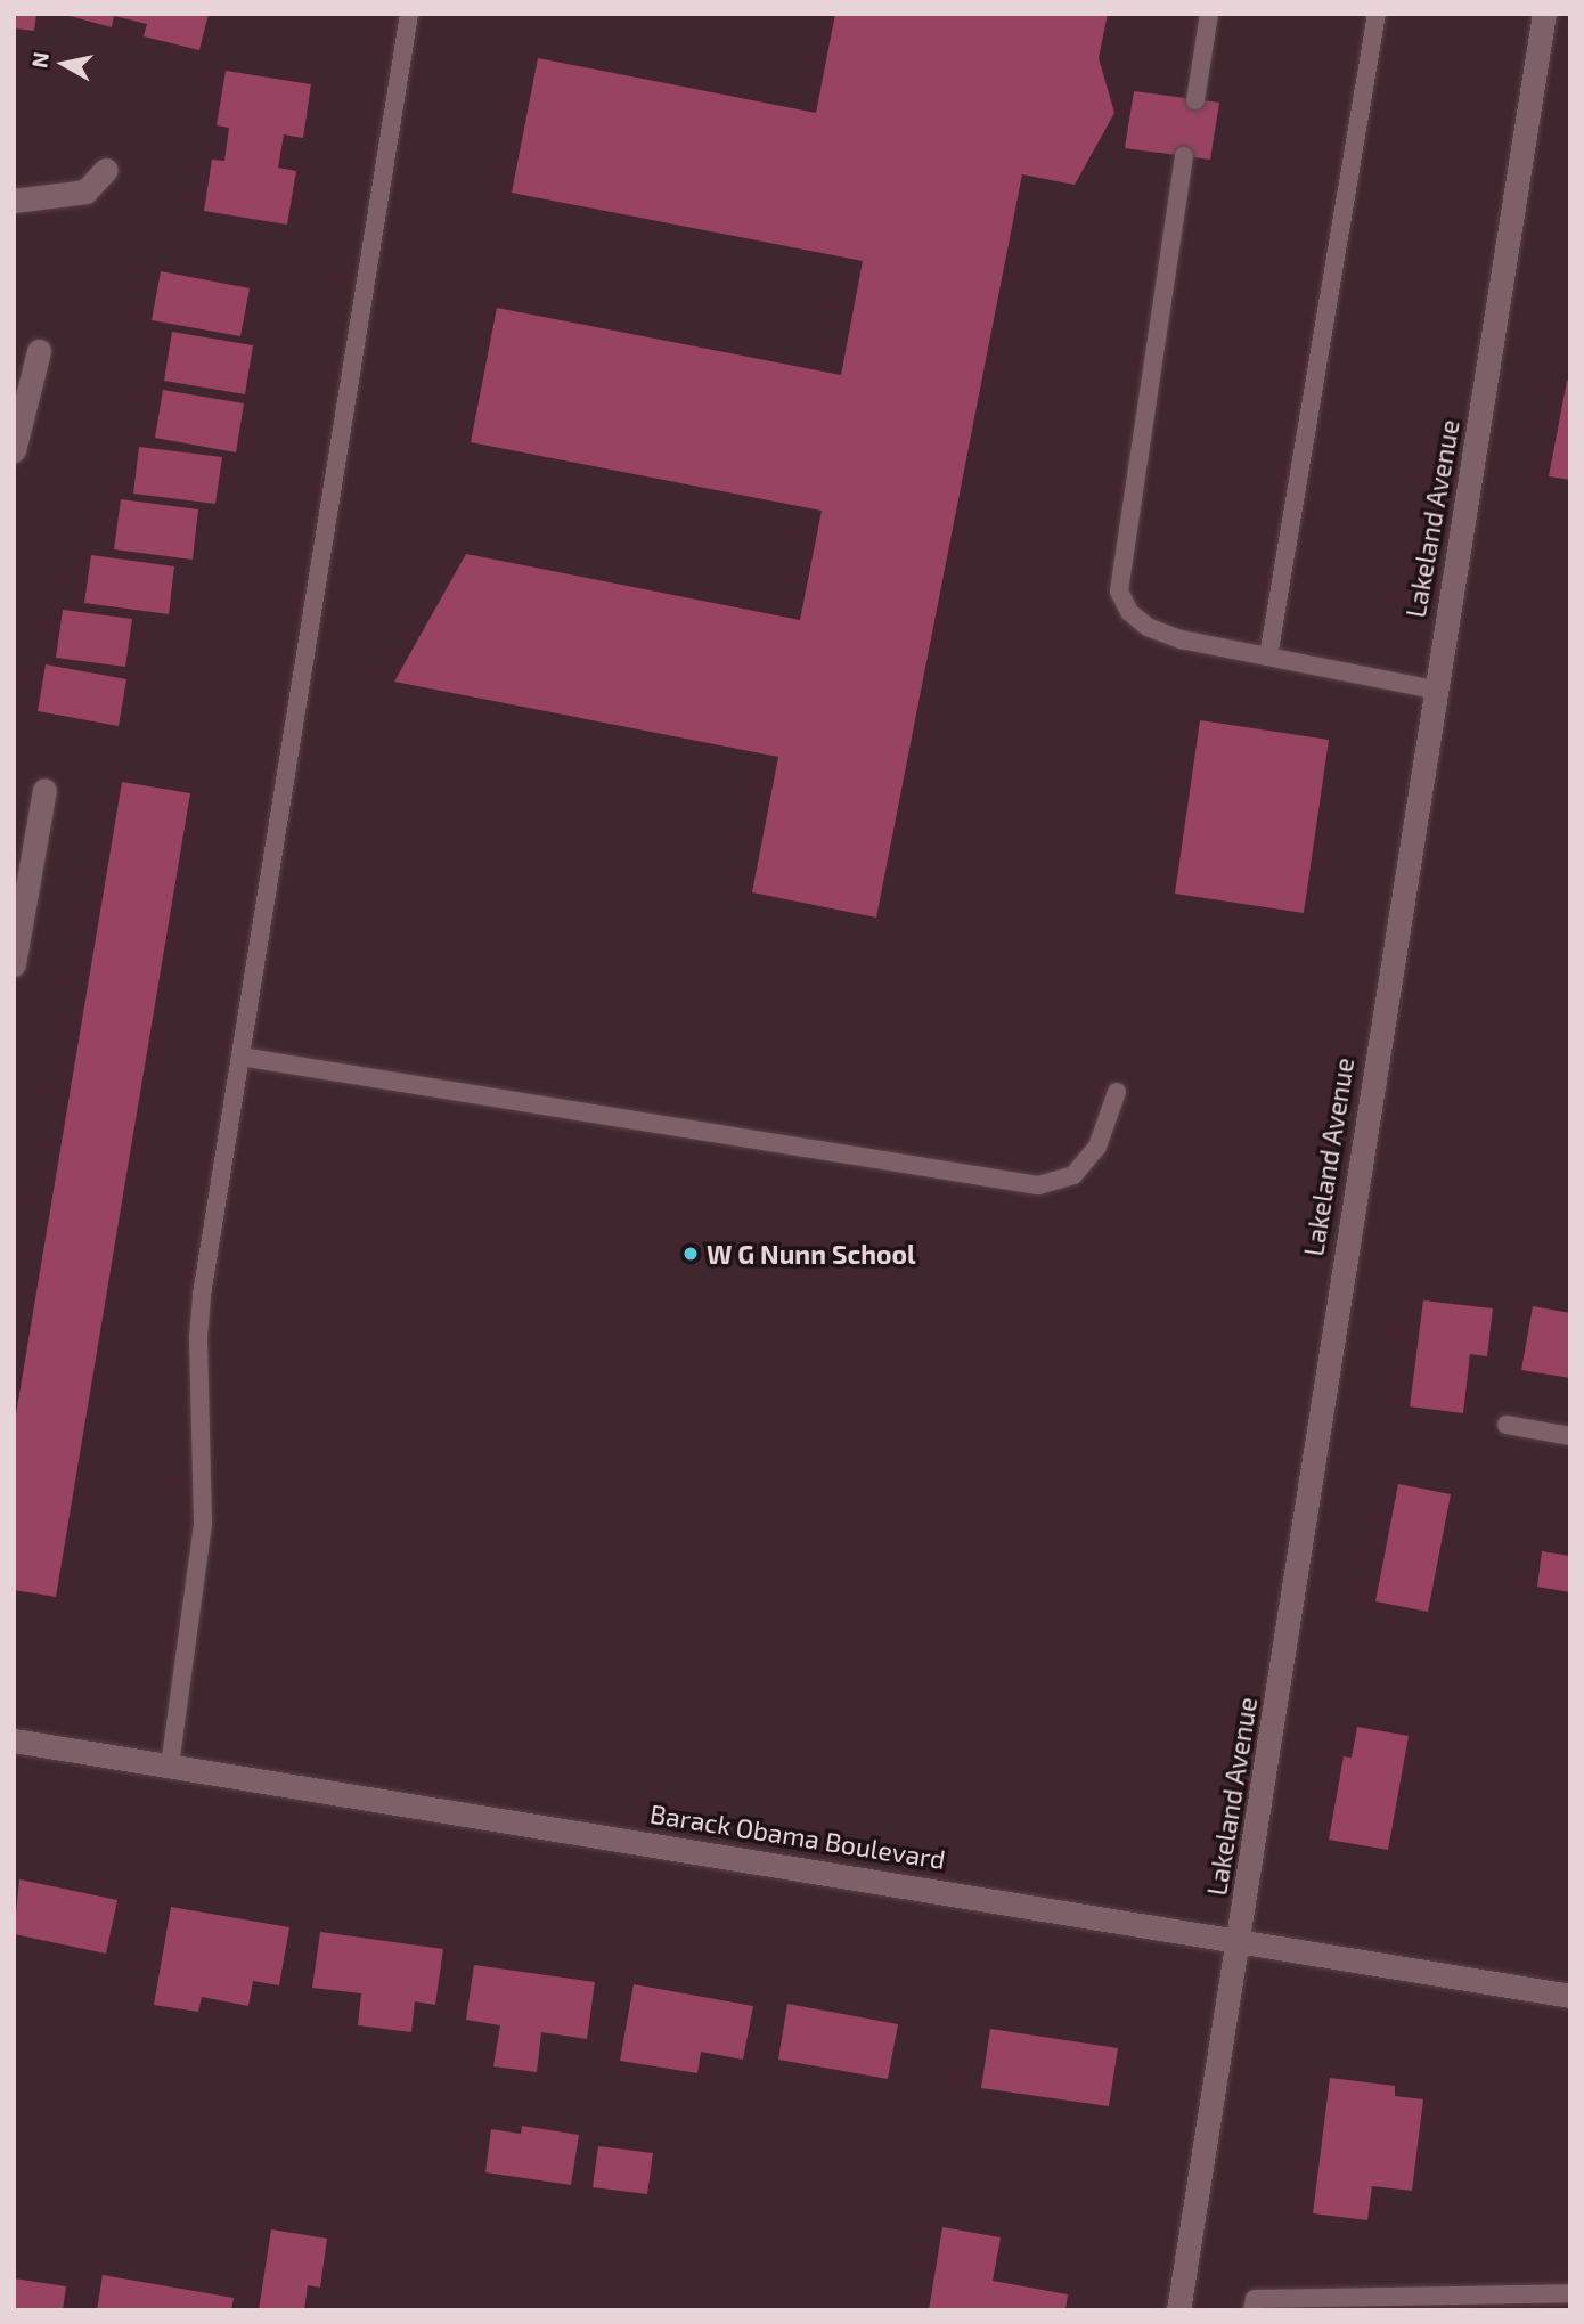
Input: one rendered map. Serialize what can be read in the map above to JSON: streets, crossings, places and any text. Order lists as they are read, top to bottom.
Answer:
{
  "streets": {
    "street": ["Lakeland Avenue", "Barack Obama Boulevard"]
  },
  "crossings": [
    ["Lakeland Avenue", "Barack Obama Boulevard"]
  ],
  "places": ["W G Nunn School"],
  "north": "left"
}
